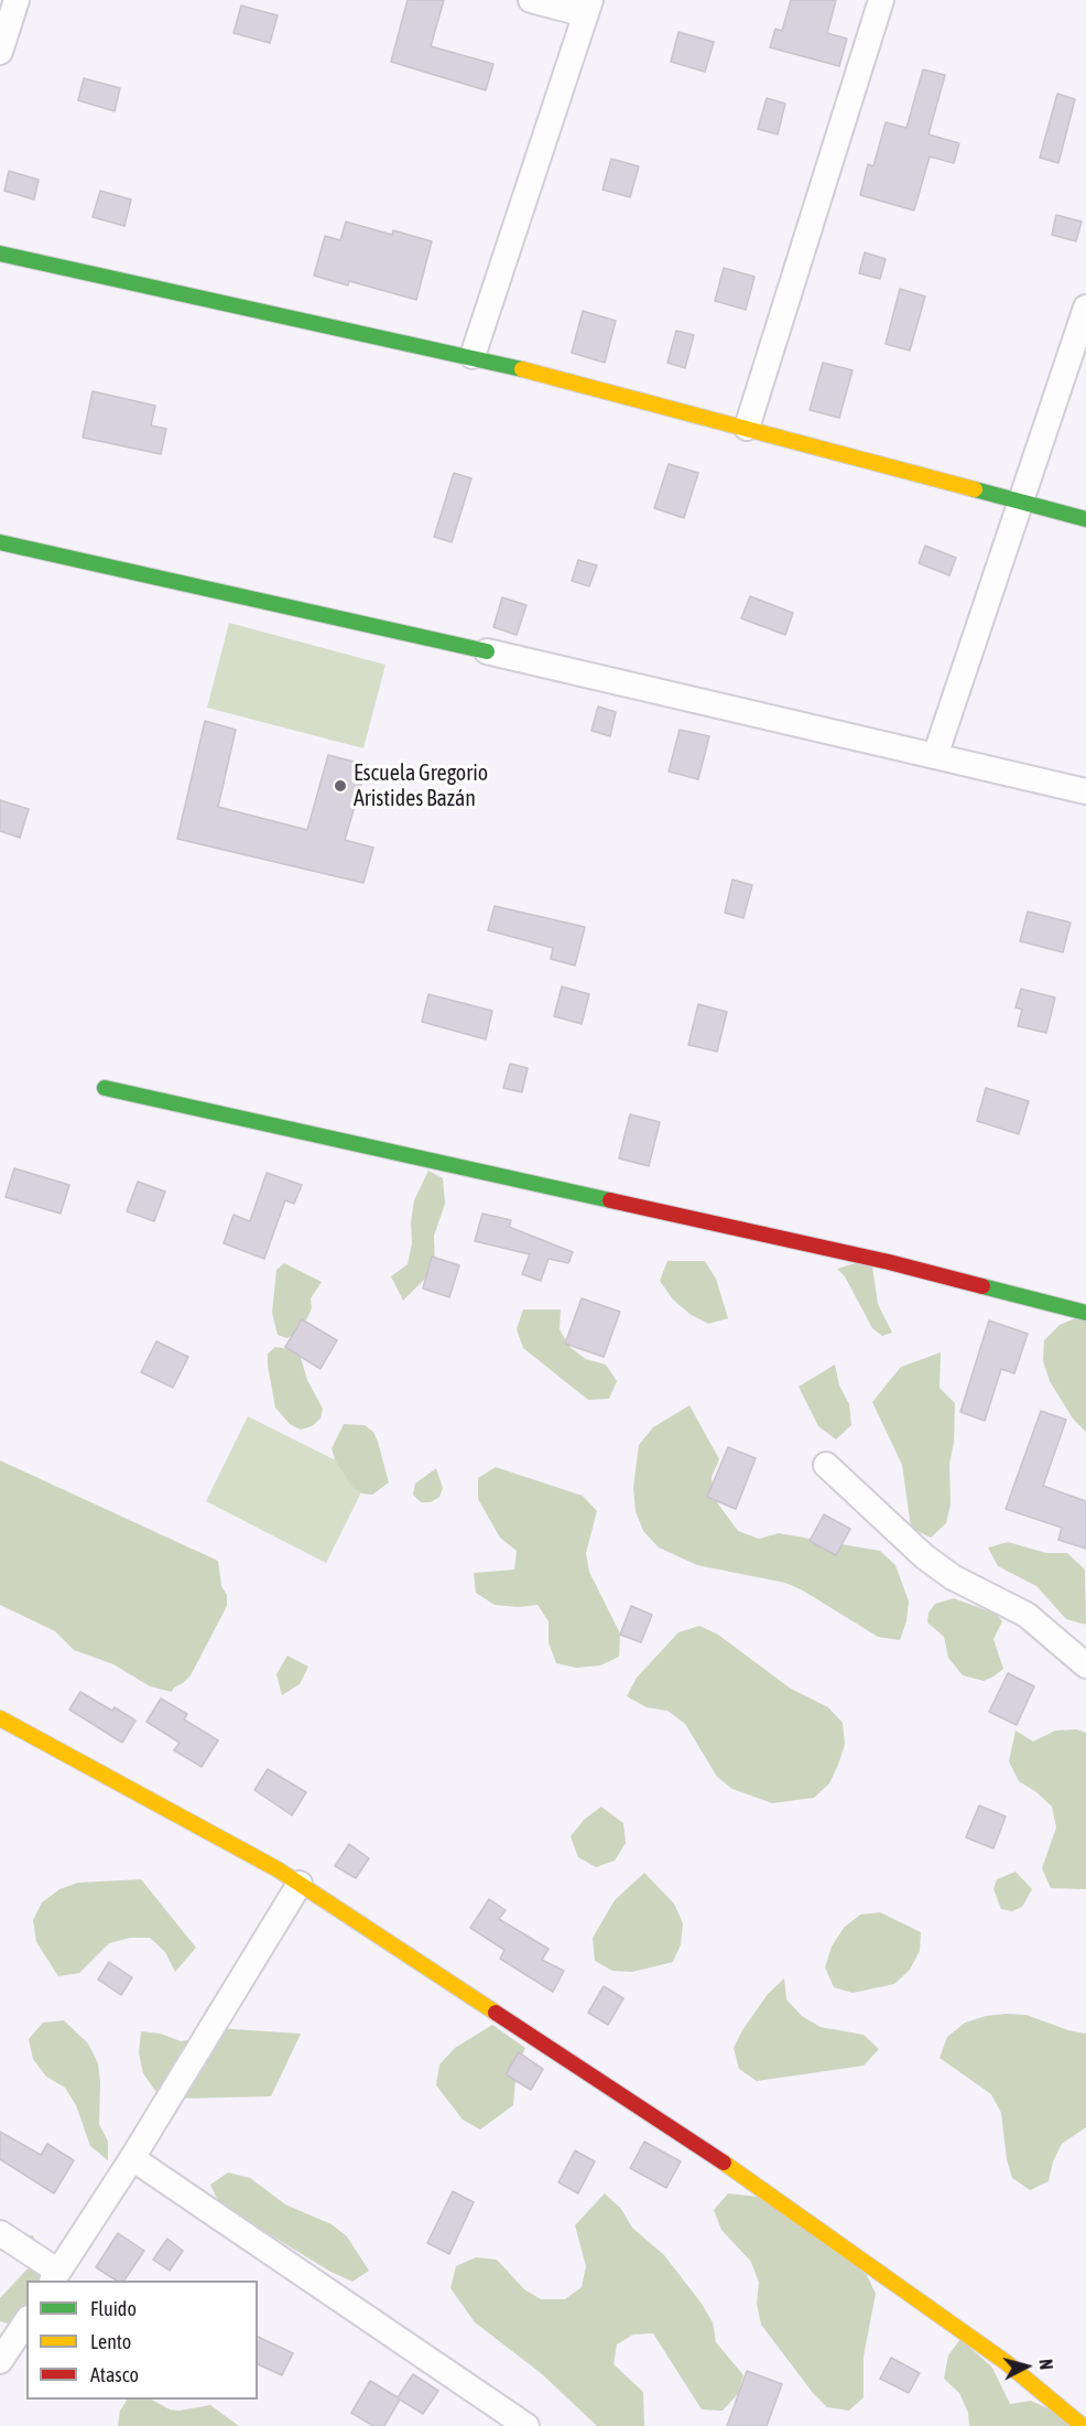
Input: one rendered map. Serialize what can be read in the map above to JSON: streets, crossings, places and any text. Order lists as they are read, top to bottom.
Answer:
{
  "places": ["Escuela Gregorio Aristides Bazán"],
  "legend": ["Fluido", "Lento", "Atasco"],
  "north": "right"
}
